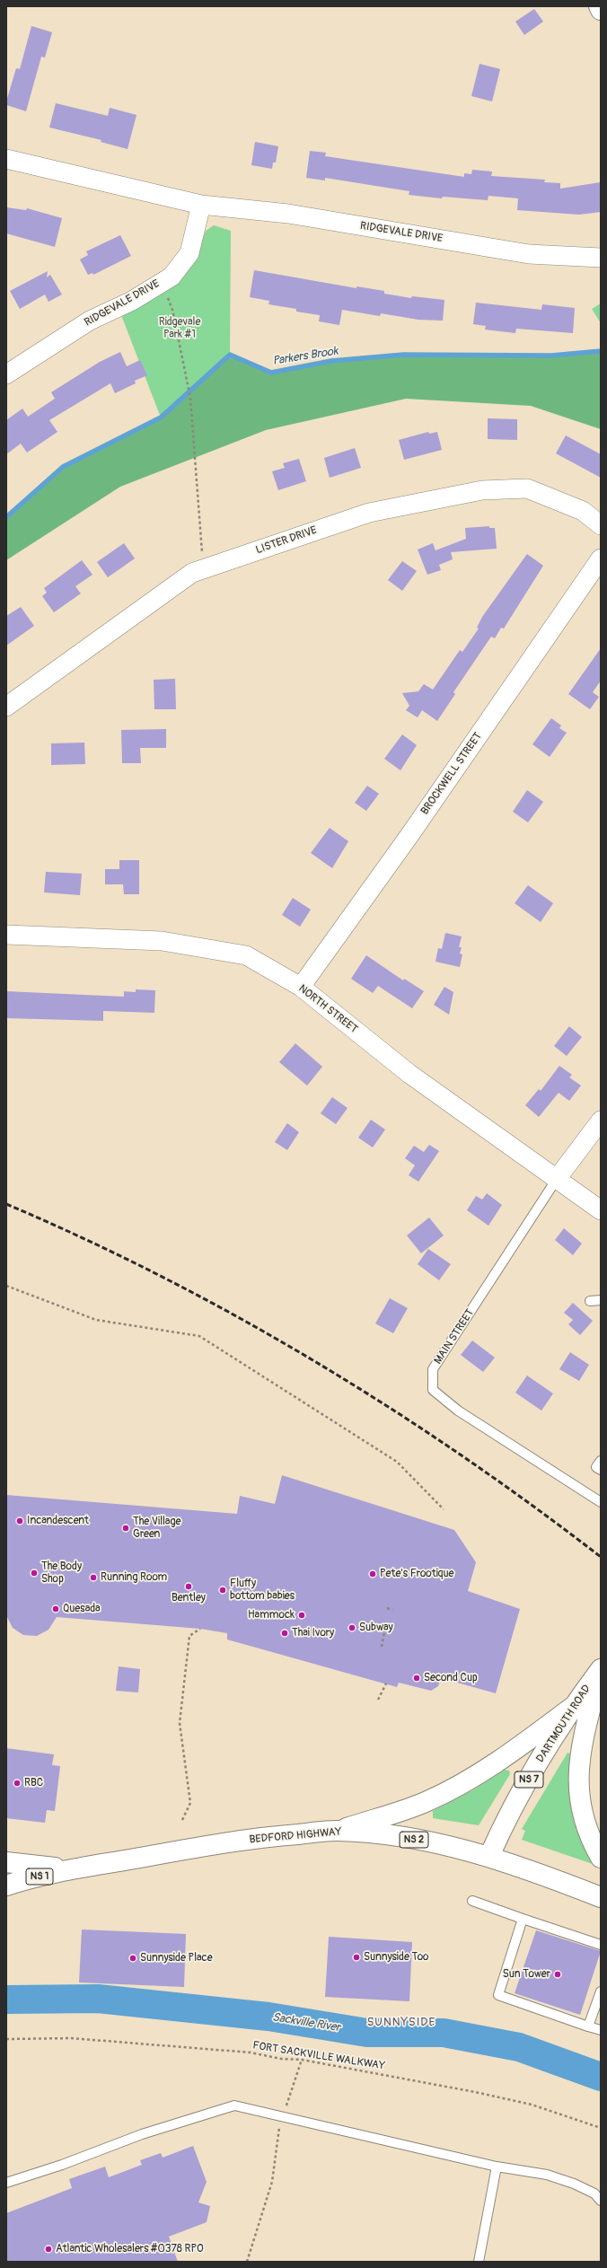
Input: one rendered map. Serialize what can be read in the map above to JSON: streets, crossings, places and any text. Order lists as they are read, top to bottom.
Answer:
{
  "streets": {
    "main road": [
      "DARTMOUTH ROAD",
      "NS 7",
      "BEDFORD HIGHWAY",
      "NS 2",
      "NS 1"
    ],
    "street": [
      "RIDGEVALE DRIVE",
      "LISTER DRIVE",
      "BROCKWELL STREET",
      "NORTH STREET",
      "MAIN STREET"
    ],
    "path": ["FORT SACKVILLE WALKWAY"]
  },
  "crossings": [
    ["BROCKWELL STREET", "NORTH STREET"],
    ["NORTH STREET", "MAIN STREET"],
    ["DARTMOUTH ROAD", "BEDFORD HIGHWAY"],
    ["BEDFORD HIGHWAY", "NS 2"]
  ],
  "districts": ["SUNNYSIDE"],
  "water": ["Parkers Brook", "Sackville River"],
  "parks": ["Ridgevale Park #1"],
  "places": [
    "Incandescent",
    "The Village Green",
    "The Body Shop",
    "Pete's Frootique",
    "Running Room",
    "Bentley",
    "Fluffy bottom babies",
    "Quesada",
    "Hammock",
    "Subway",
    "Thai Ivory",
    "Second Cup",
    "RBC",
    "Sunnyside Too",
    "Sunnyside Place",
    "Sun Tower",
    "Atlantic Wholesalers #0378 RPO"
  ]
}
